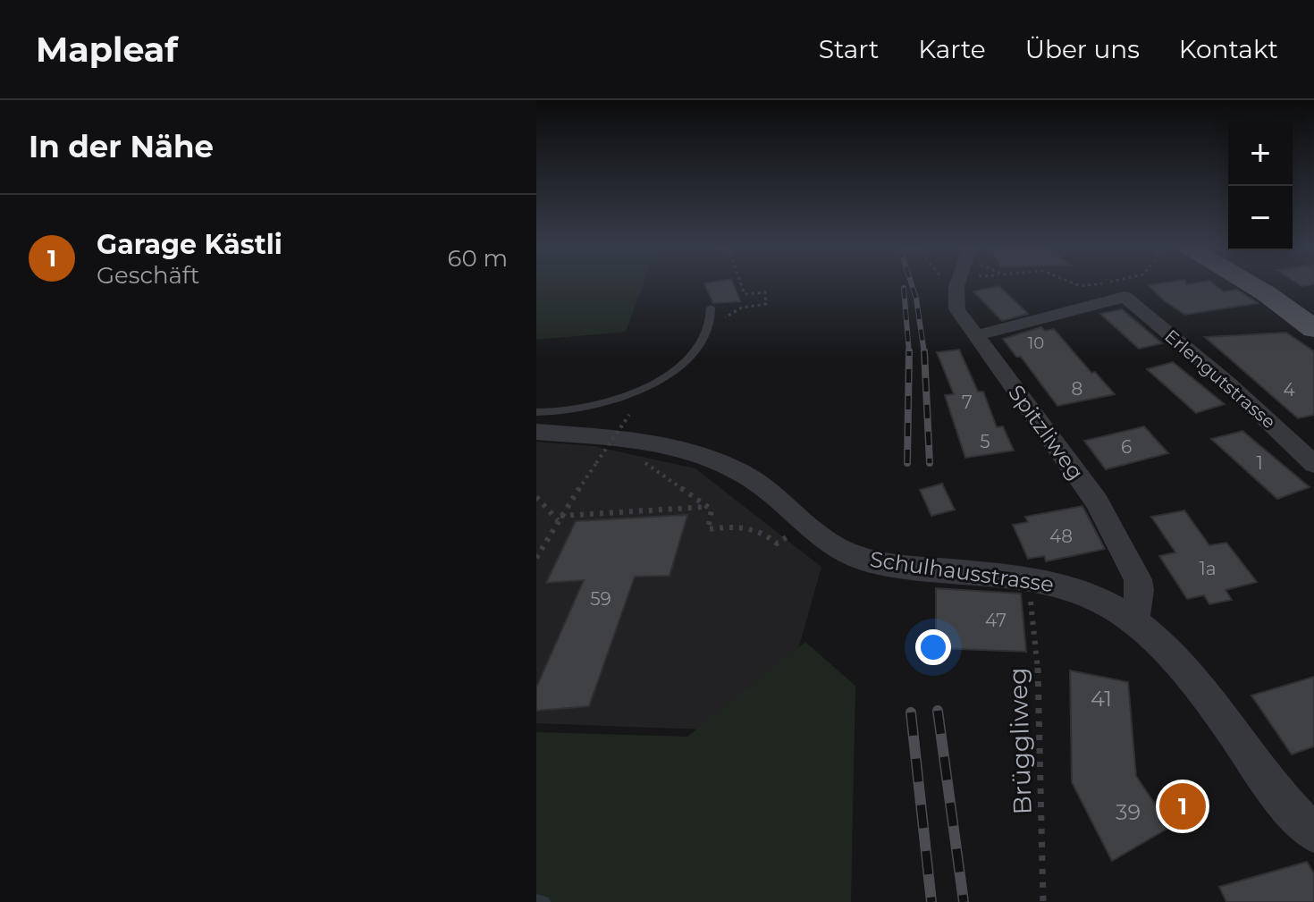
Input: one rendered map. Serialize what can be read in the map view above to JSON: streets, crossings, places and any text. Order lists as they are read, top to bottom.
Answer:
{
  "streets": {
    "street": ["Erlengutstrasse", "Spitzliweg", "Schulhausstrasse"],
    "path": ["Brüggliweg"]
  },
  "crossings": [
    ["Erlengutstrasse", "Spitzliweg"],
    ["Spitzliweg", "Schulhausstrasse"],
    ["Schulhausstrasse", "Brüggliweg"]
  ],
  "house_numbers": [
    "10",
    "8",
    "4",
    "7",
    "5",
    "6",
    "1",
    "48",
    "1a",
    "59",
    "47",
    "41",
    "39"
  ],
  "page": {
    "header": "Mapleaf",
    "nav": [
      "Start",
      "Karte",
      "Über uns",
      "Kontakt"
    ],
    "heading": "In der Nähe",
    "map_buttons": ["+", "−"],
    "list": [
      {
        "mark": "1",
        "name": "Garage Kästli",
        "note": "Geschäft",
        "value": "60 m"
      }
    ],
    "pins": "1"
  }
}
